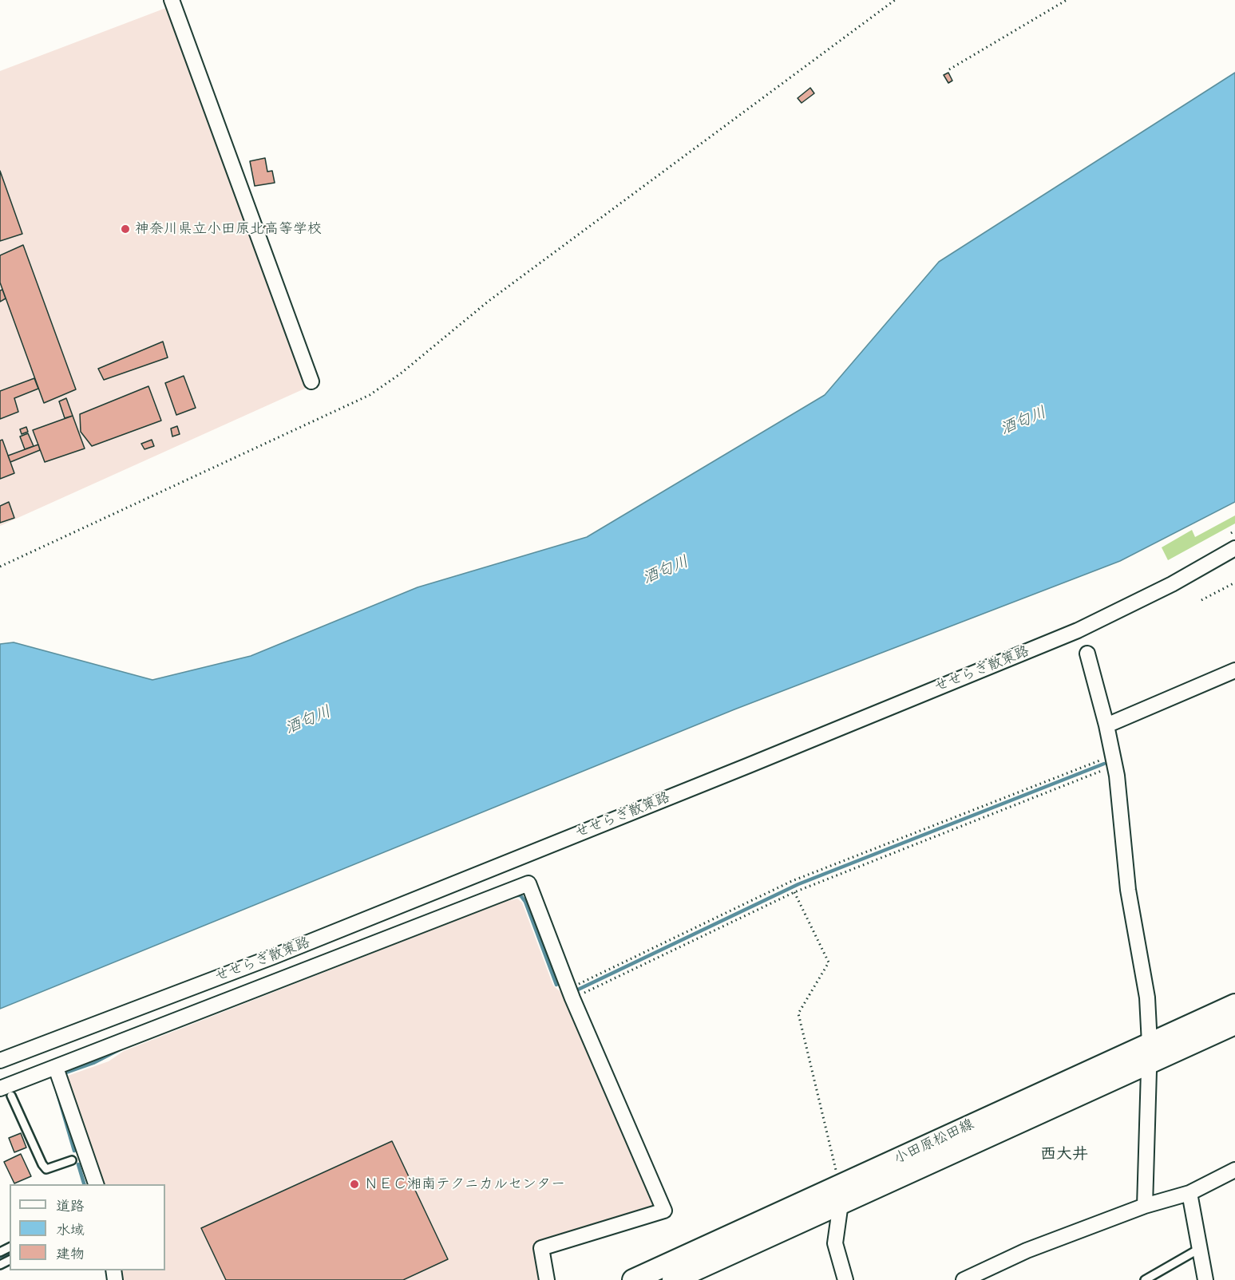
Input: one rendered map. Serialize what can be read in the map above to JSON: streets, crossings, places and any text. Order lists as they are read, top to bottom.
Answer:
{
  "streets": {
    "main road": ["小田原松田線"],
    "street": ["せせらぎ散策路"]
  },
  "districts": ["西大井"],
  "water": ["酒匂川"],
  "places": ["神奈川県立小田原北高等学校", "ＮＥＣ湘南テクニカルセンター"],
  "legend": ["道路", "水域", "建物"]
}
